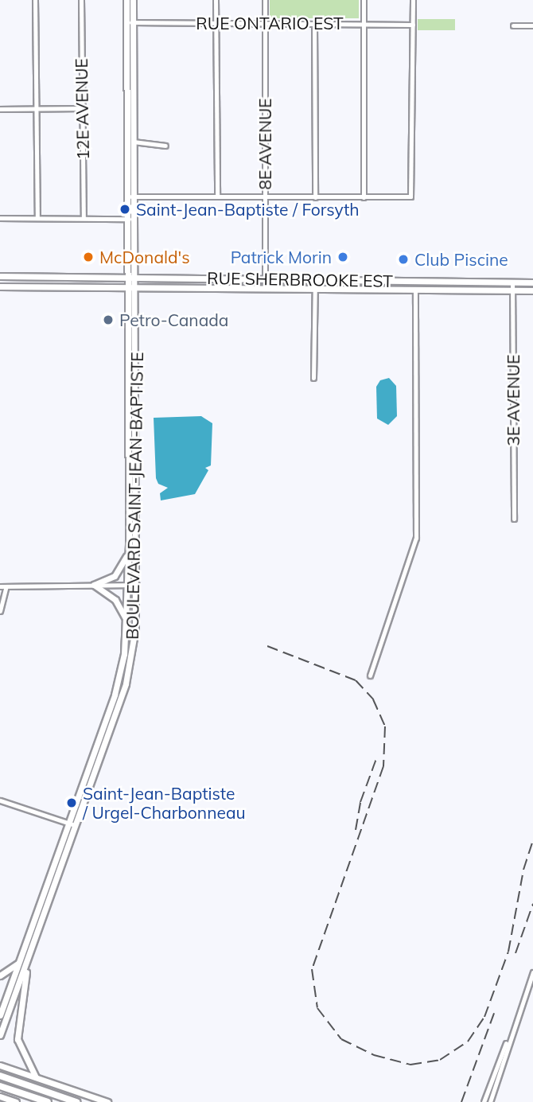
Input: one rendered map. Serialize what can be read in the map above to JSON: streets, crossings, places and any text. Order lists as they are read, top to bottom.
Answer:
{
  "streets": {
    "main road": ["RUE SHERBROOKE EST", "BOULEVARD SAINT-JEAN-BAPTISTE"],
    "street": [
      "RUE ONTARIO EST",
      "12E AVENUE",
      "8E AVENUE",
      "3E AVENUE"
    ]
  },
  "crossings": [
    ["RUE ONTARIO EST", "8E AVENUE"],
    ["RUE ONTARIO EST", "BOULEVARD SAINT-JEAN-BAPTISTE"],
    ["8E AVENUE", "RUE SHERBROOKE EST"],
    ["RUE SHERBROOKE EST", "3E AVENUE"],
    ["RUE SHERBROOKE EST", "BOULEVARD SAINT-JEAN-BAPTISTE"]
  ],
  "places": [
    "Saint-Jean-Baptiste / Forsyth",
    "McDonald's",
    "Patrick Morin",
    "Club Piscine",
    "Petro-Canada",
    "Saint-Jean-Baptiste / Urgel-Charbonneau"
  ]
}
